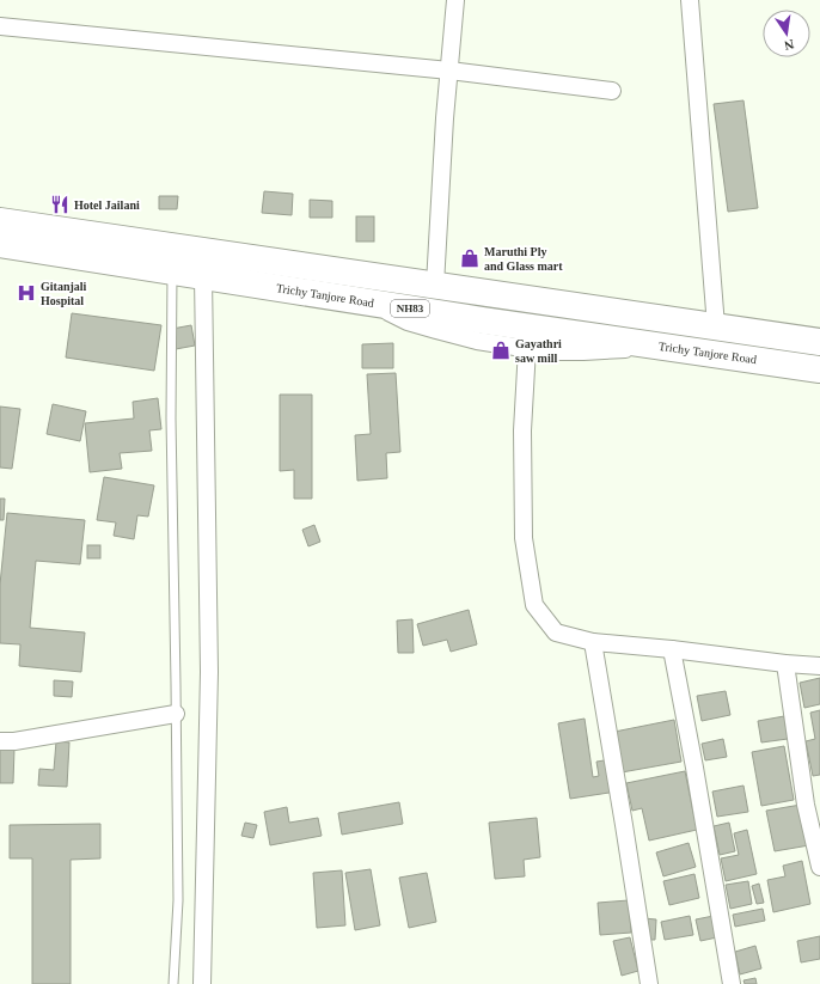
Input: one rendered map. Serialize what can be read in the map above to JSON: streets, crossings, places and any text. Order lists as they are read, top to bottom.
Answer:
{
  "streets": {
    "highway": ["Trichy Tanjore Road", "NH83"]
  },
  "places": {
    "restaurant": ["Hotel Jailani"],
    "shop": ["Maruthi Ply and Glass mart", "Gayathri saw mill"],
    "hospital": ["Gitanjali Hospital"]
  },
  "north": "bottom"
}
